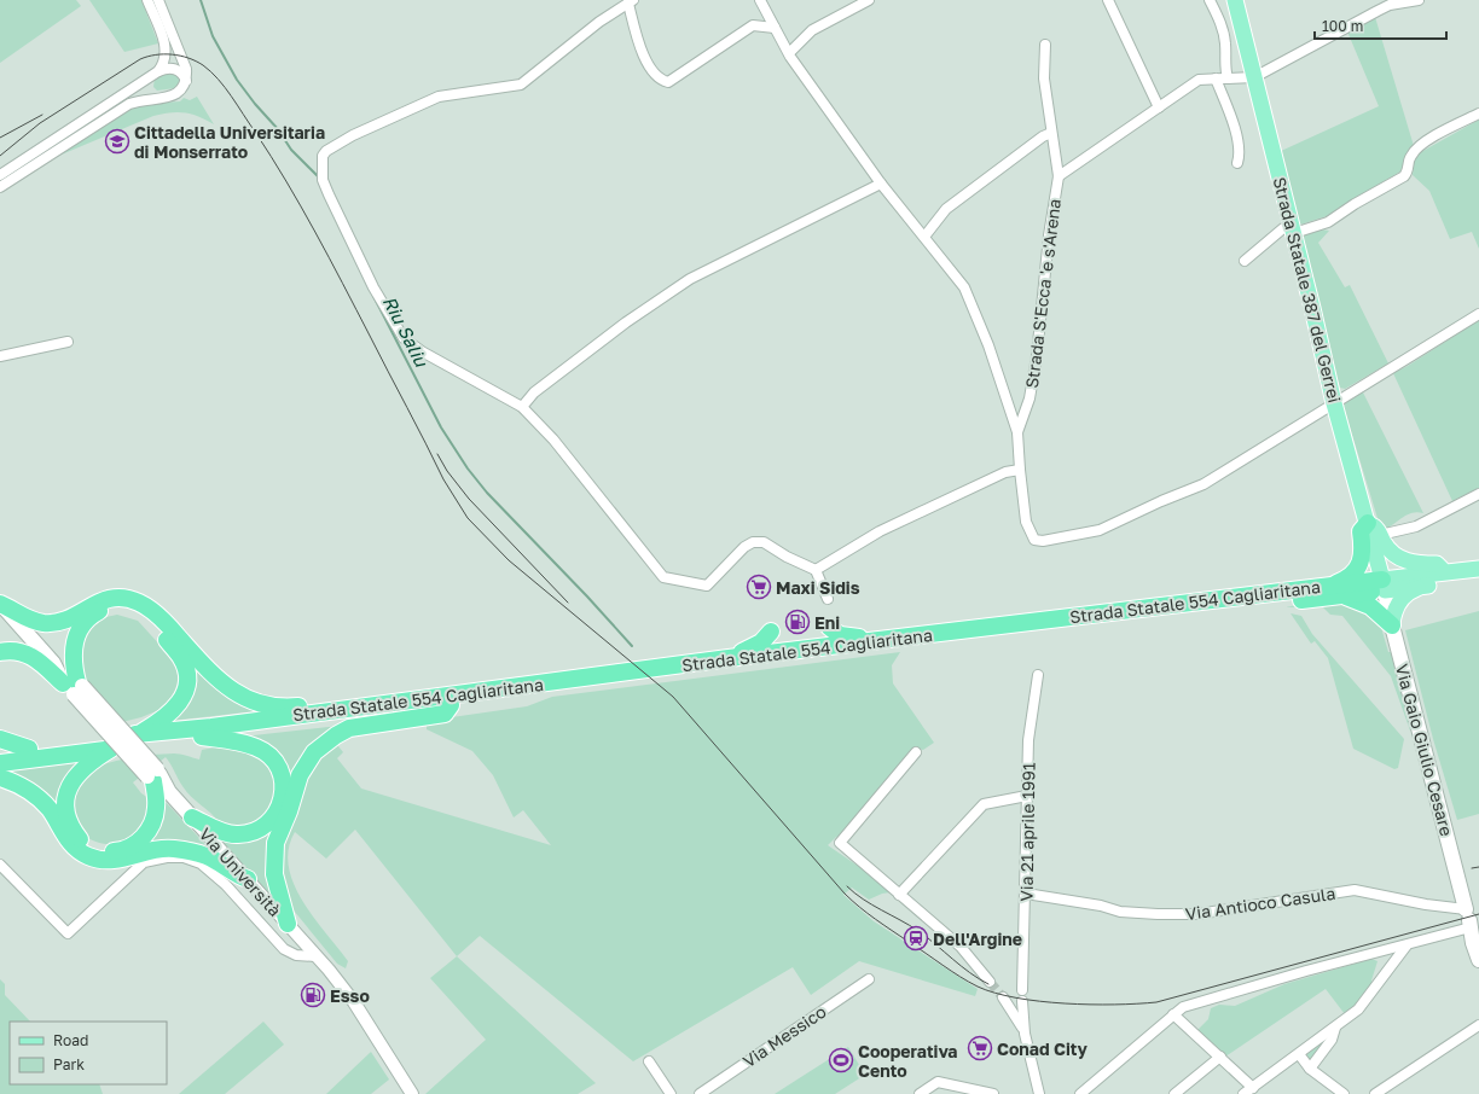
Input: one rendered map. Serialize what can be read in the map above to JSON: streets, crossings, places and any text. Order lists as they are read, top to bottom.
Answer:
{
  "streets": {
    "highway": ["Strada Statale 554 Cagliaritana"],
    "main road": ["Strada Statale 387 del Gerrei", "Via Gaio Giulio Cesare", "Via Università"],
    "street": [
      "Strada S'Ecca 'e s'Arena",
      "Via 21 aprile 1991",
      "Via Antioco Casula",
      "Via Messico"
    ]
  },
  "crossings": [
    ["Strada Statale 387 del Gerrei", "Strada S'Ecca 'e s'Arena"],
    ["Strada Statale 387 del Gerrei", "Strada Statale 554 Cagliaritana"],
    ["Strada Statale 387 del Gerrei", "Via Gaio Giulio Cesare"],
    ["Strada Statale 554 Cagliaritana", "Via Gaio Giulio Cesare"],
    ["Via Gaio Giulio Cesare", "Via Antioco Casula"],
    ["Via 21 aprile 1991", "Via Antioco Casula"]
  ],
  "water": ["Riu Saliu"],
  "places": {
    "school or university": ["Cittadella Universitaria di Monserrato"],
    "supermarket": ["Maxi Sidis", "Conad City"],
    "fuel station": ["Eni", "Esso"],
    "station": ["Dell'Argine"],
    "sports": ["Cooperativa Cento"]
  },
  "legend": ["Road", "Park"],
  "scale_bar": "100 m"
}
